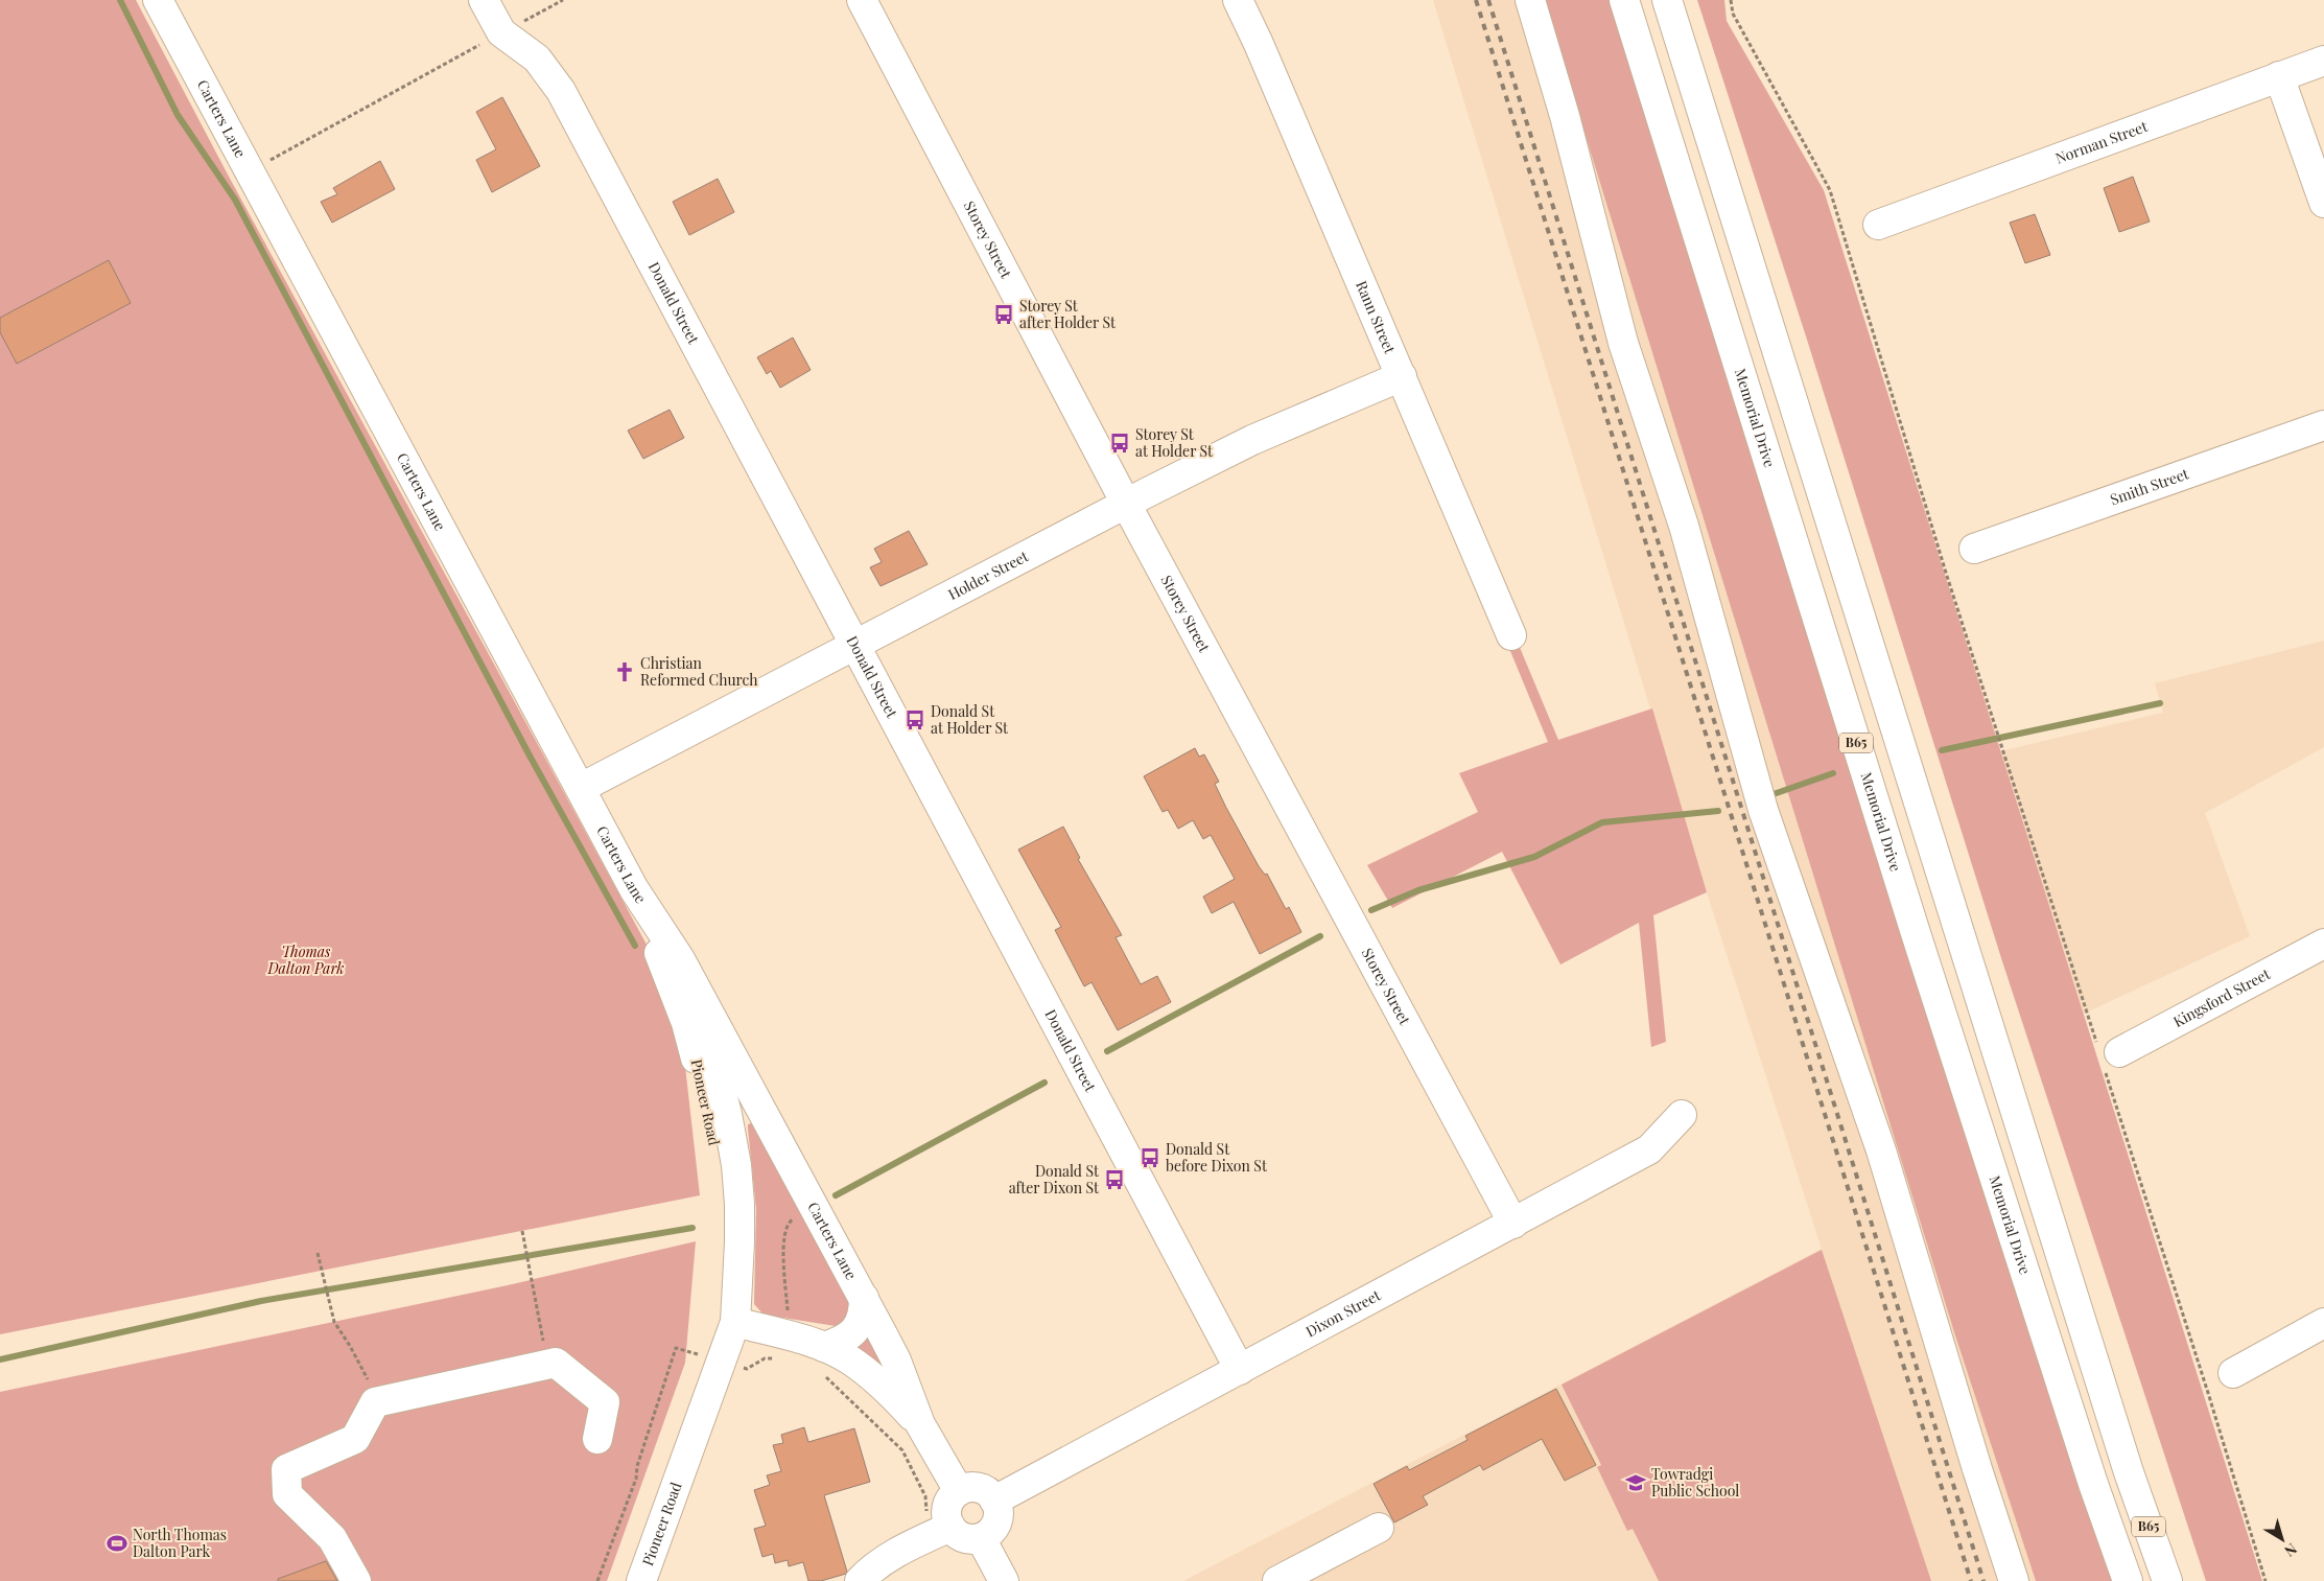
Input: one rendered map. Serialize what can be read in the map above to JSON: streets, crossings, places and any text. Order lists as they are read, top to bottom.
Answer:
{
  "streets": {
    "main road": [
      "Carters Lane",
      "Norman Street",
      "Storey Street",
      "Donald Street",
      "Rann Street",
      "Memorial Drive",
      "Smith Street",
      "Holder Street",
      "B65",
      "Kingsford Street",
      "Pioneer Road",
      "Dixon Street"
    ]
  },
  "crossings": [
    ["Carters Lane", "Holder Street"],
    ["Carters Lane", "Pioneer Road"],
    ["Carters Lane", "Dixon Street"],
    ["Storey Street", "Holder Street"],
    ["Storey Street", "Dixon Street"],
    ["Donald Street", "Holder Street"],
    ["Donald Street", "Dixon Street"],
    ["Rann Street", "Holder Street"]
  ],
  "parks": ["Thomas Dalton Park"],
  "places": {
    "bus stop": [
      "Storey St after Holder St",
      "Storey St at Holder St",
      "Donald St at Holder St",
      "Donald St before Dixon St",
      "Donald St after Dixon St"
    ],
    "church": ["Christian Reformed Church"],
    "school or university": ["Towradgi Public School"],
    "sports": ["North Thomas Dalton Park"]
  },
  "north": "bottom right"
}
